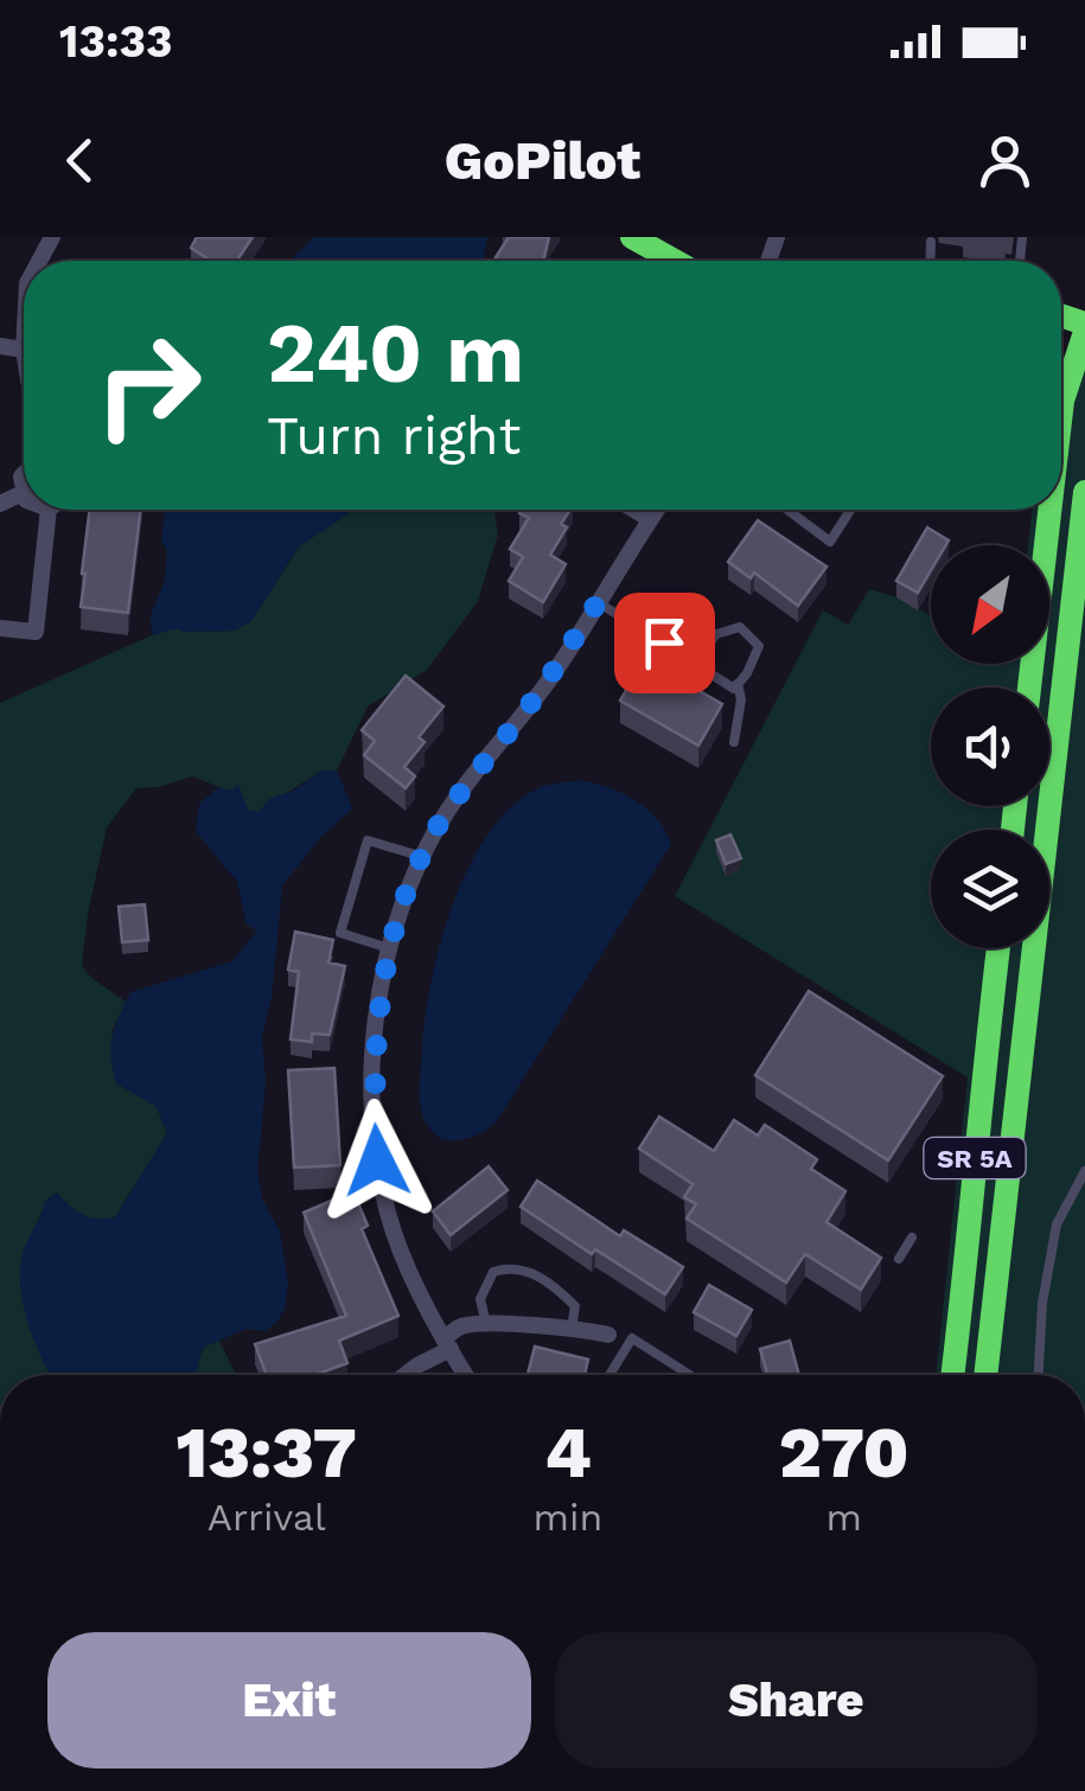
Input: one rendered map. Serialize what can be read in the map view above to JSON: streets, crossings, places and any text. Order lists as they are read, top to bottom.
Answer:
{
  "streets": {
    "main road": ["SR 5A"]
  },
  "north": "bottom left",
  "page": {
    "status": "13:33",
    "header": "GoPilot",
    "turn": ["240 m", "Turn right"],
    "eta": [
      "13:37",
      "Arrival",
      "4",
      "min",
      "270",
      "m"
    ],
    "buttons": ["Exit", "Share"]
  }
}
